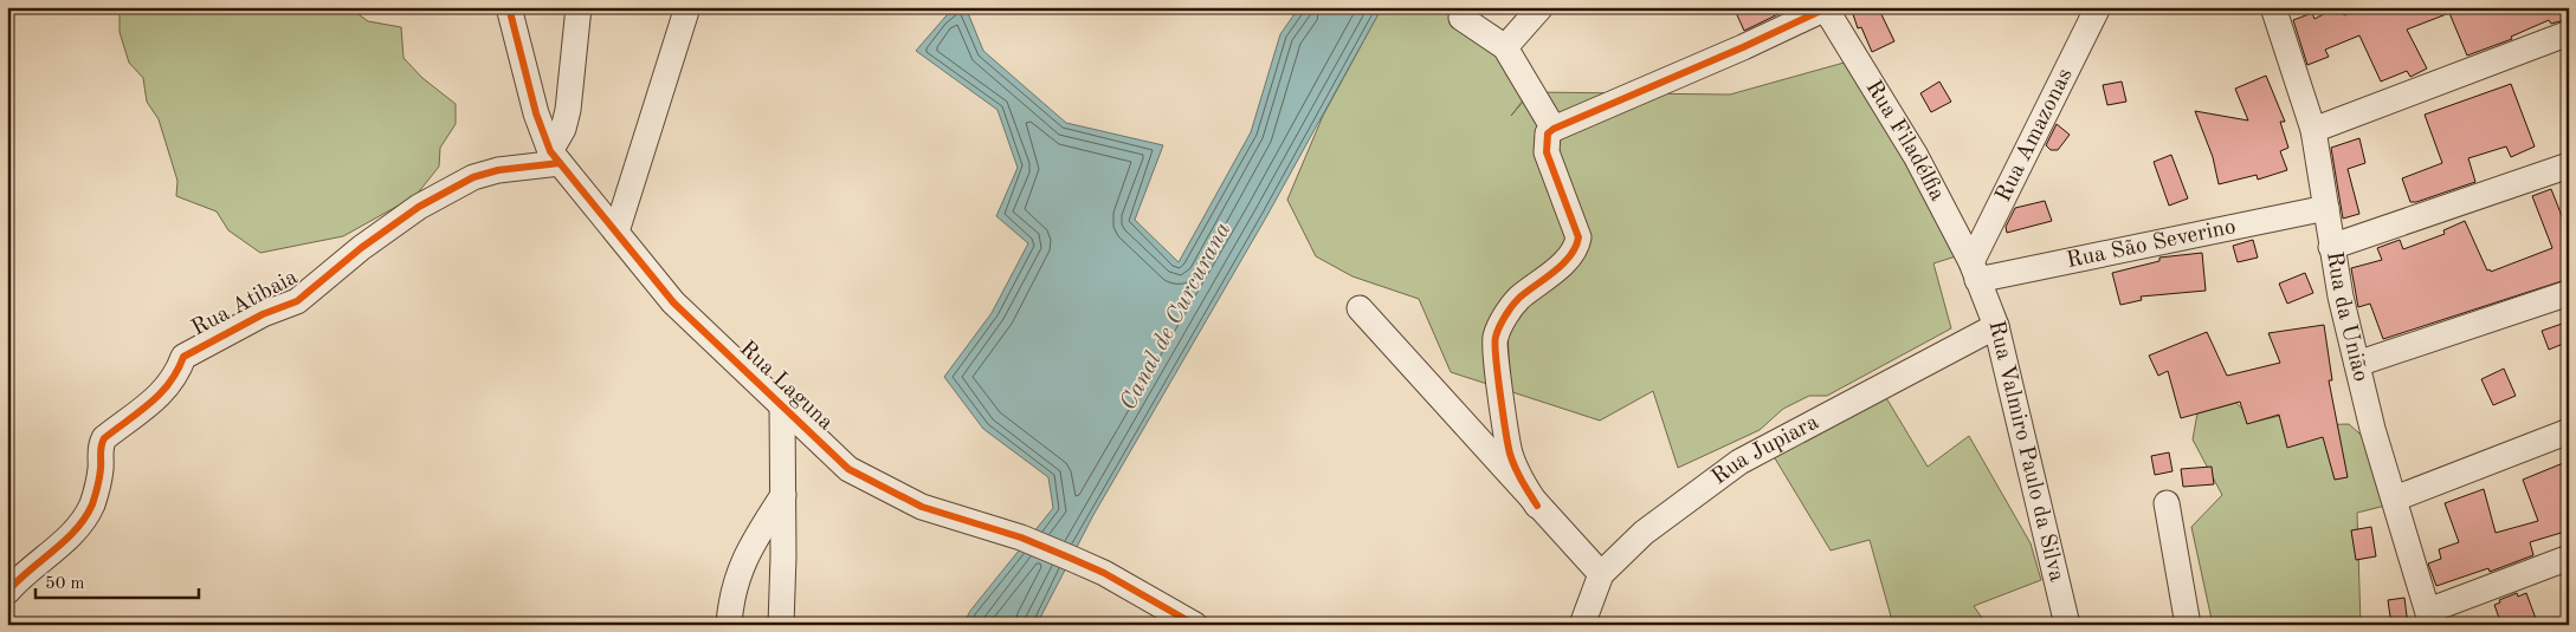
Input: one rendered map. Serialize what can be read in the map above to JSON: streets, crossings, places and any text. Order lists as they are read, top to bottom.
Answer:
{
  "streets": {
    "street": [
      "Rua Amazonas",
      "Rua Filadélfia",
      "Rua São Severino",
      "Rua Atibaia",
      "Rua da União",
      "Rua Laguna",
      "Rua Jupiara",
      "Rua Valmiro Paulo da Silva"
    ]
  },
  "crossings": [
    ["Rua Amazonas", "Rua Filadélfia"],
    ["Rua Amazonas", "Rua São Severino"],
    ["Rua Amazonas", "Rua Valmiro Paulo da Silva"],
    ["Rua Filadélfia", "Rua São Severino"],
    ["Rua Filadélfia", "Rua Valmiro Paulo da Silva"],
    ["Rua São Severino", "Rua da União"],
    ["Rua São Severino", "Rua Valmiro Paulo da Silva"],
    ["Rua Atibaia", "Rua Laguna"],
    ["Rua Jupiara", "Rua Valmiro Paulo da Silva"]
  ],
  "water": ["Canal de Curcurana"],
  "scale_bar": "50 m"
}
